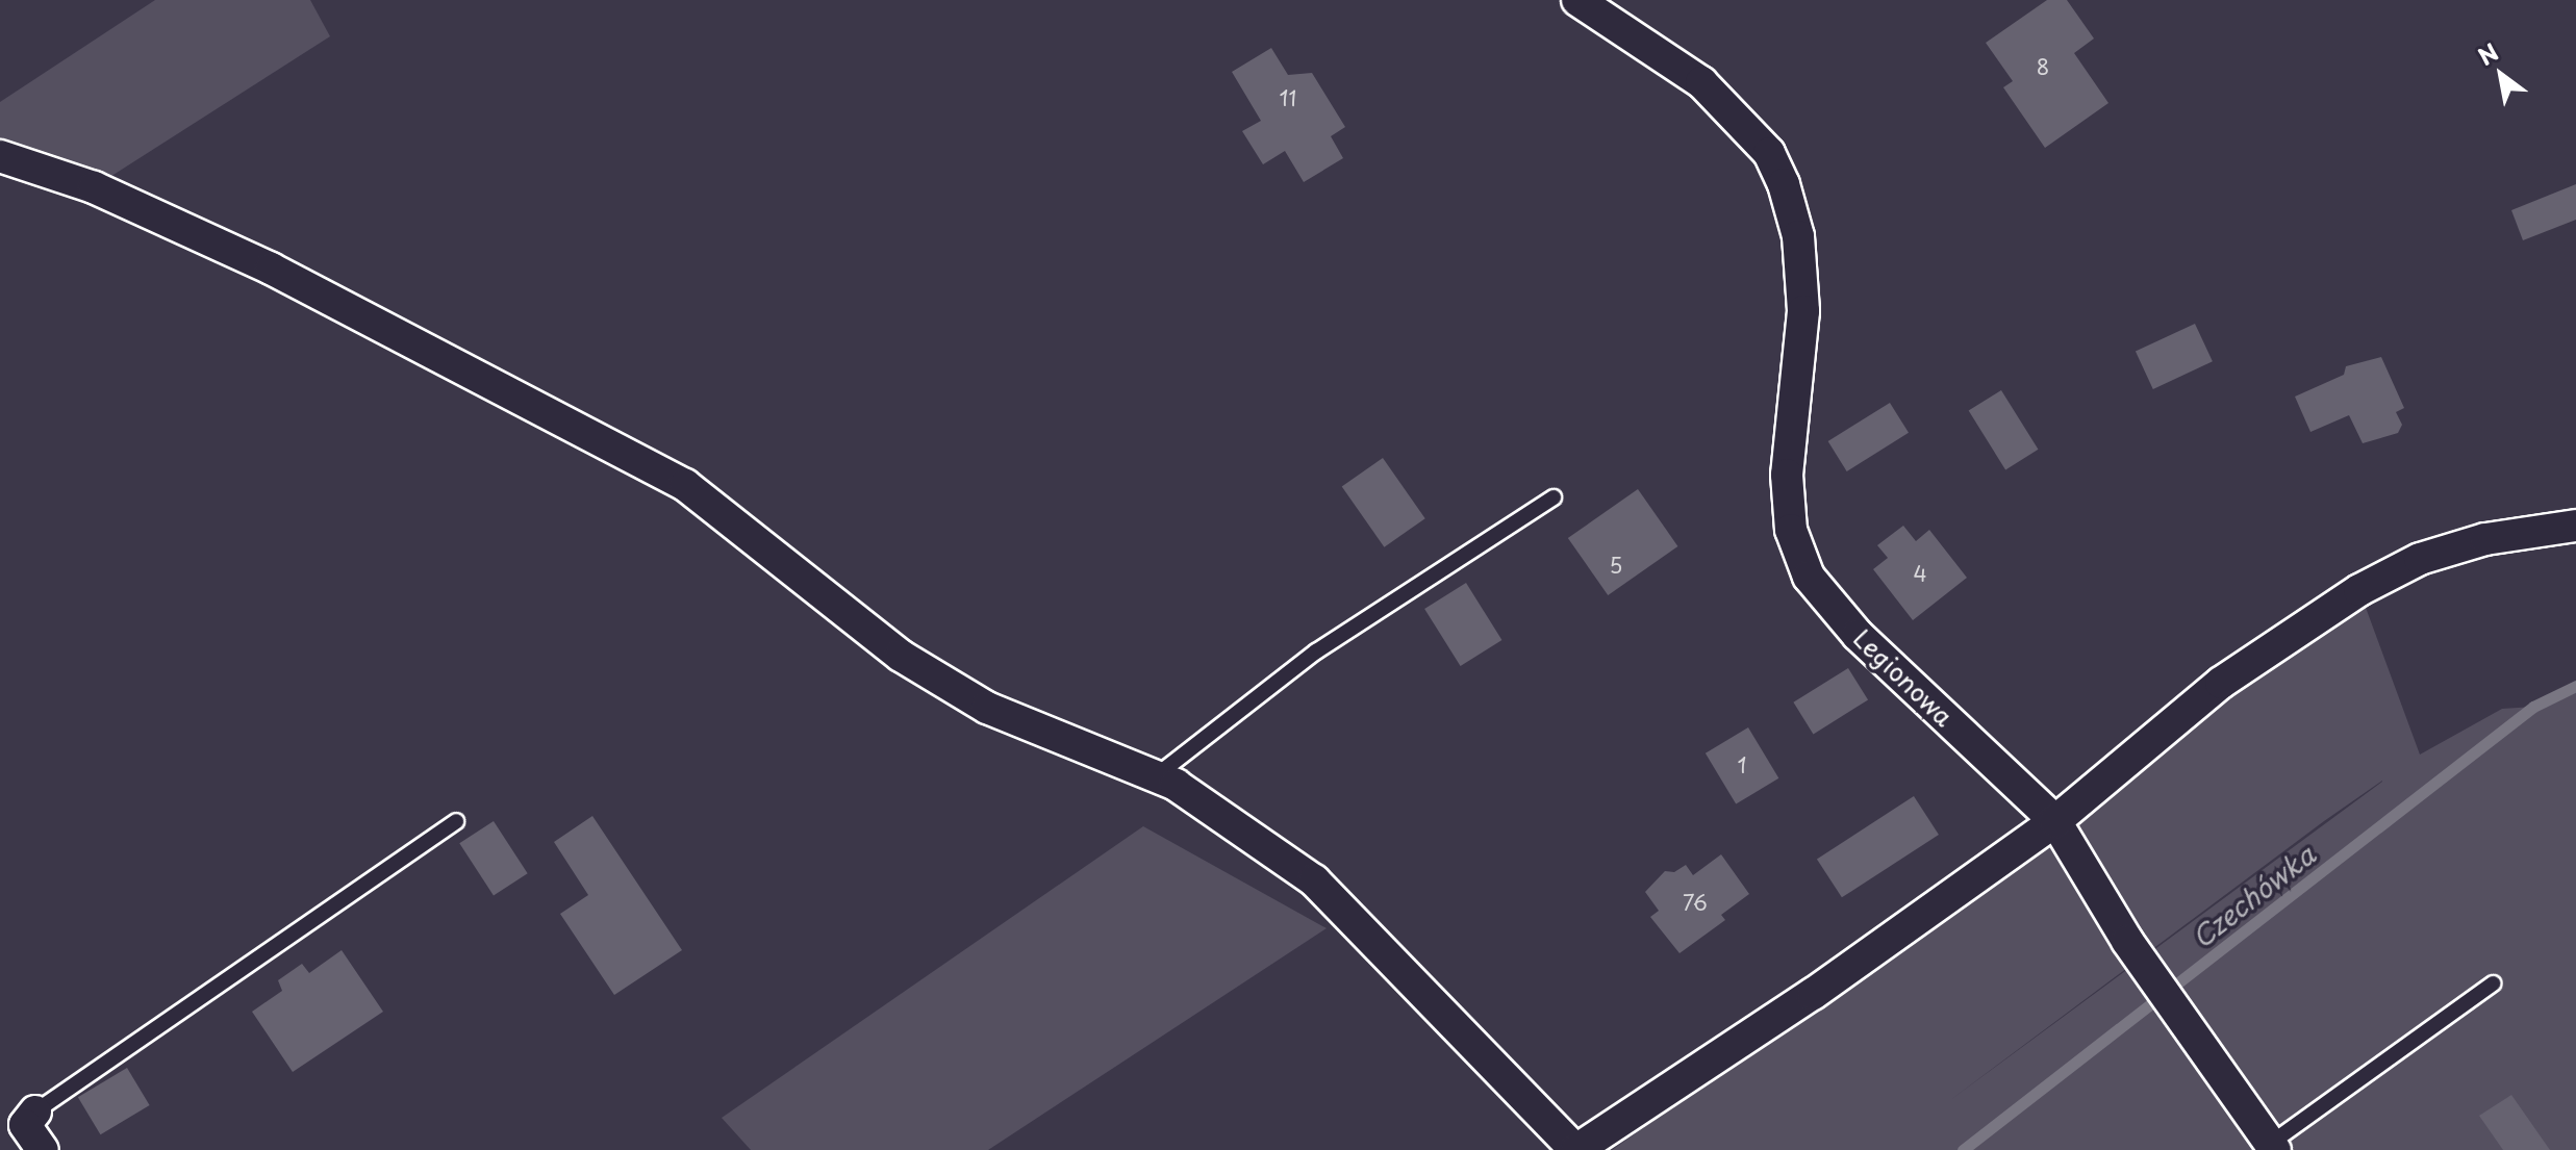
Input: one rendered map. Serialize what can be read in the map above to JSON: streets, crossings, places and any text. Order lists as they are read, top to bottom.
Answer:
{
  "streets": {
    "street": ["Legionowa"]
  },
  "water": ["Czechówka"],
  "house_numbers": [
    "8",
    "11",
    "5",
    "4",
    "1",
    "76"
  ],
  "north": "top left"
}
